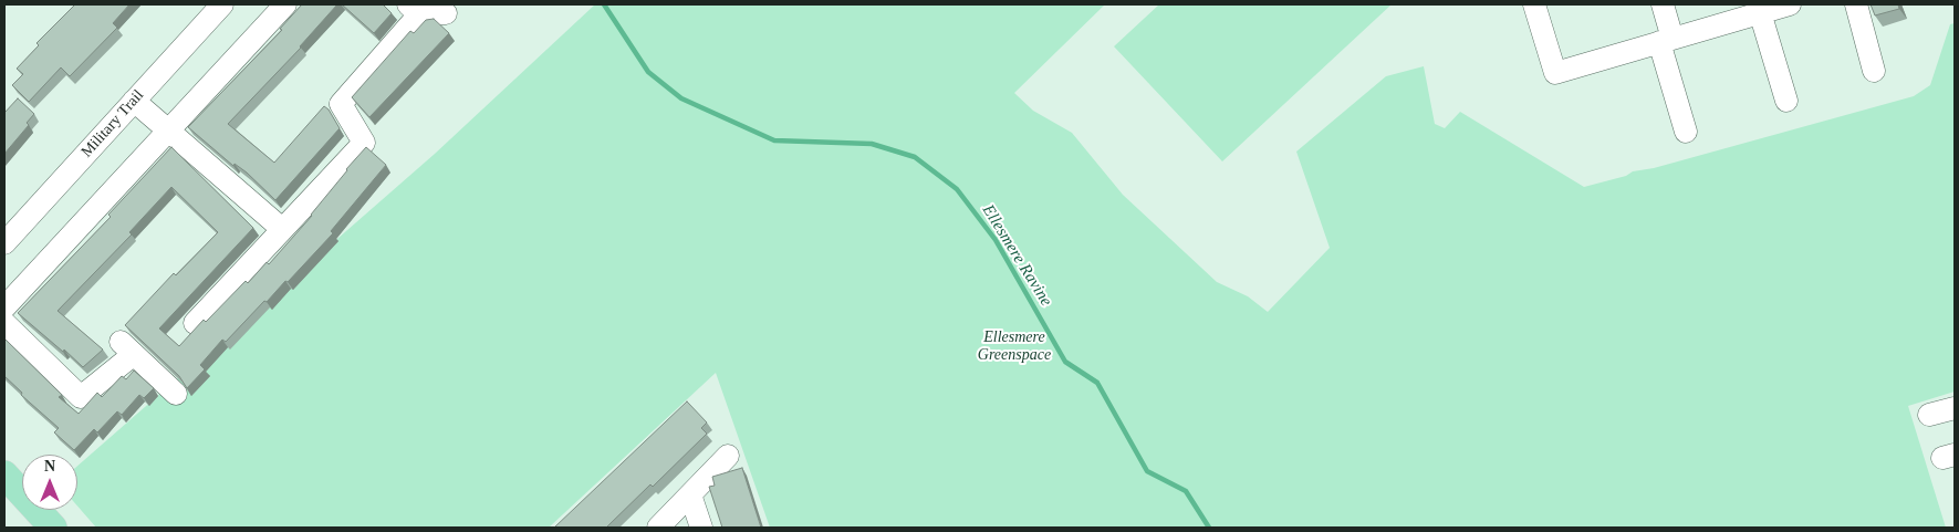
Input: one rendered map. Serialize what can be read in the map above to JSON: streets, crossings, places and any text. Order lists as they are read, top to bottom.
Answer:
{
  "streets": {
    "street": ["Military Trail"]
  },
  "water": ["Ellesmere Ravine"],
  "parks": ["Ellesmere Greenspace"],
  "north": "top"
}
